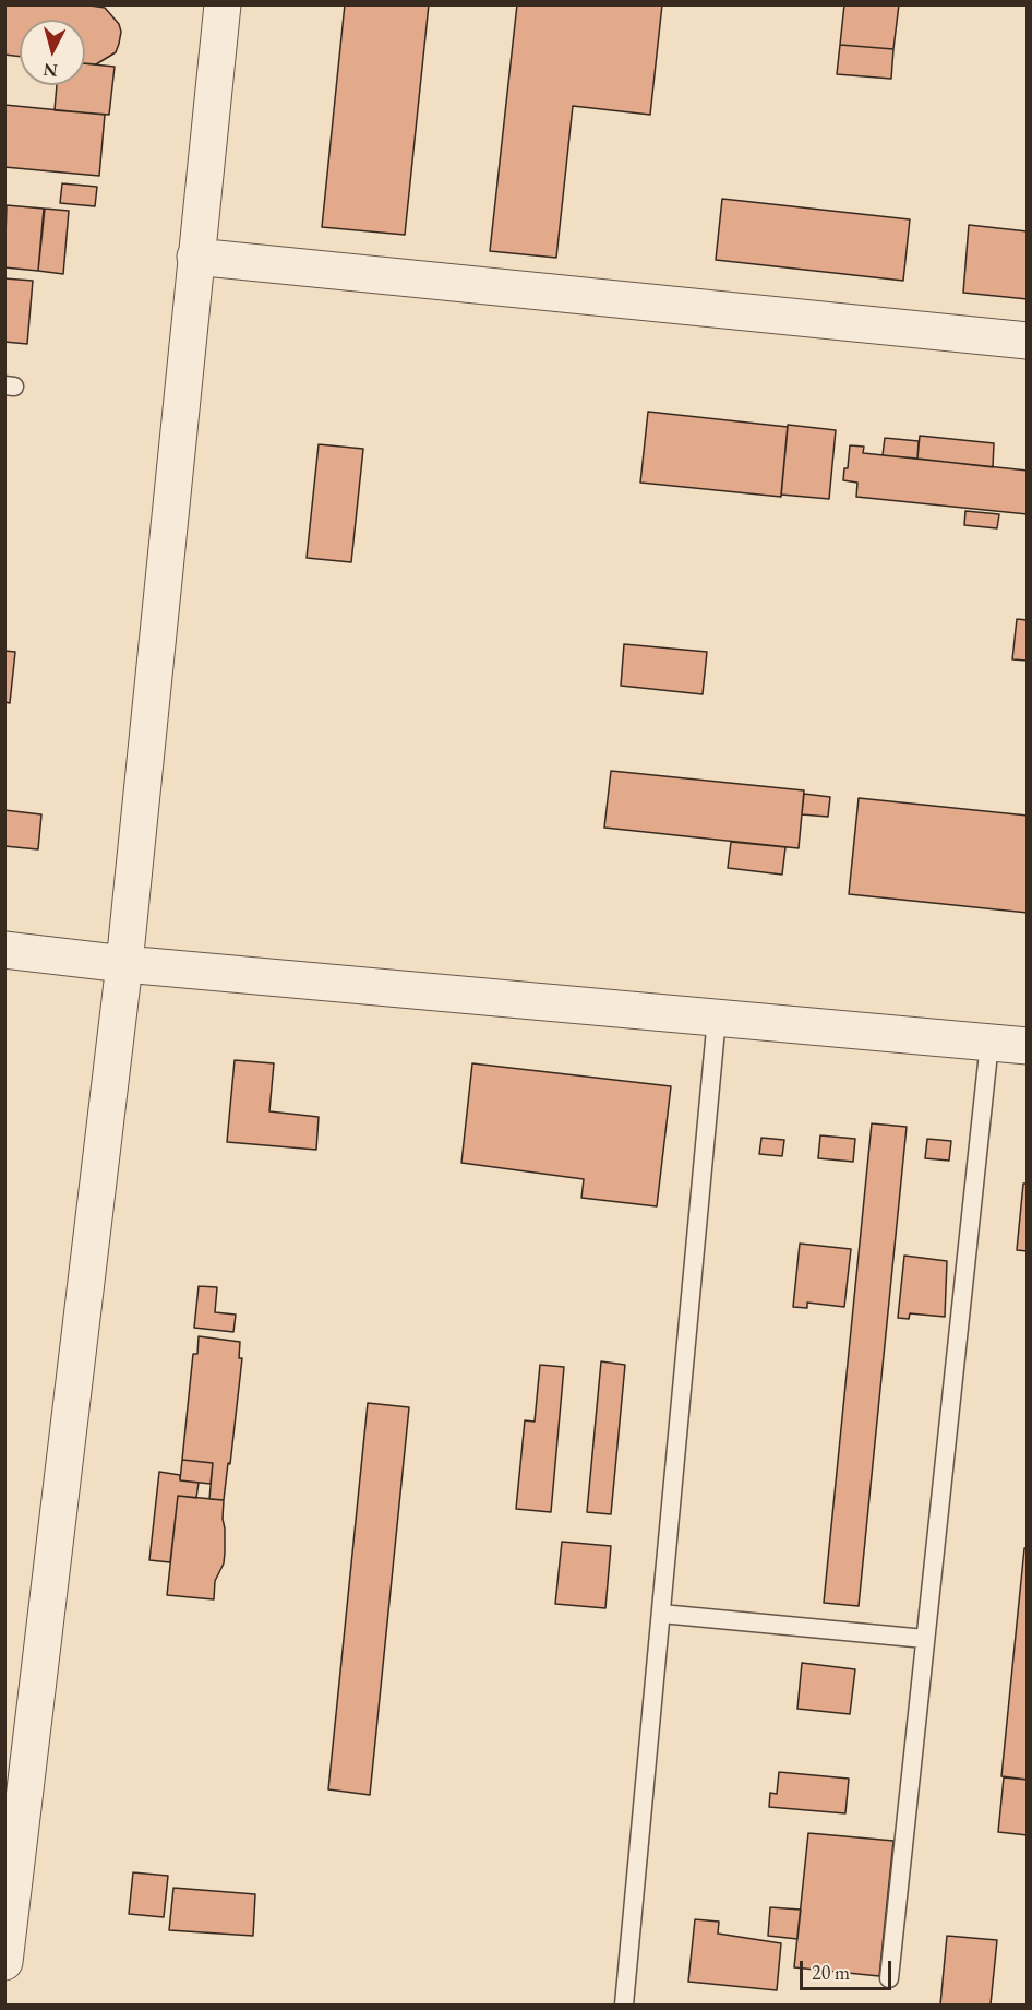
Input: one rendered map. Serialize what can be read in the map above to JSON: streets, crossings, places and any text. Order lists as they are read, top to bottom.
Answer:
{
  "scale_bar": "20 m",
  "north": "bottom"
}
